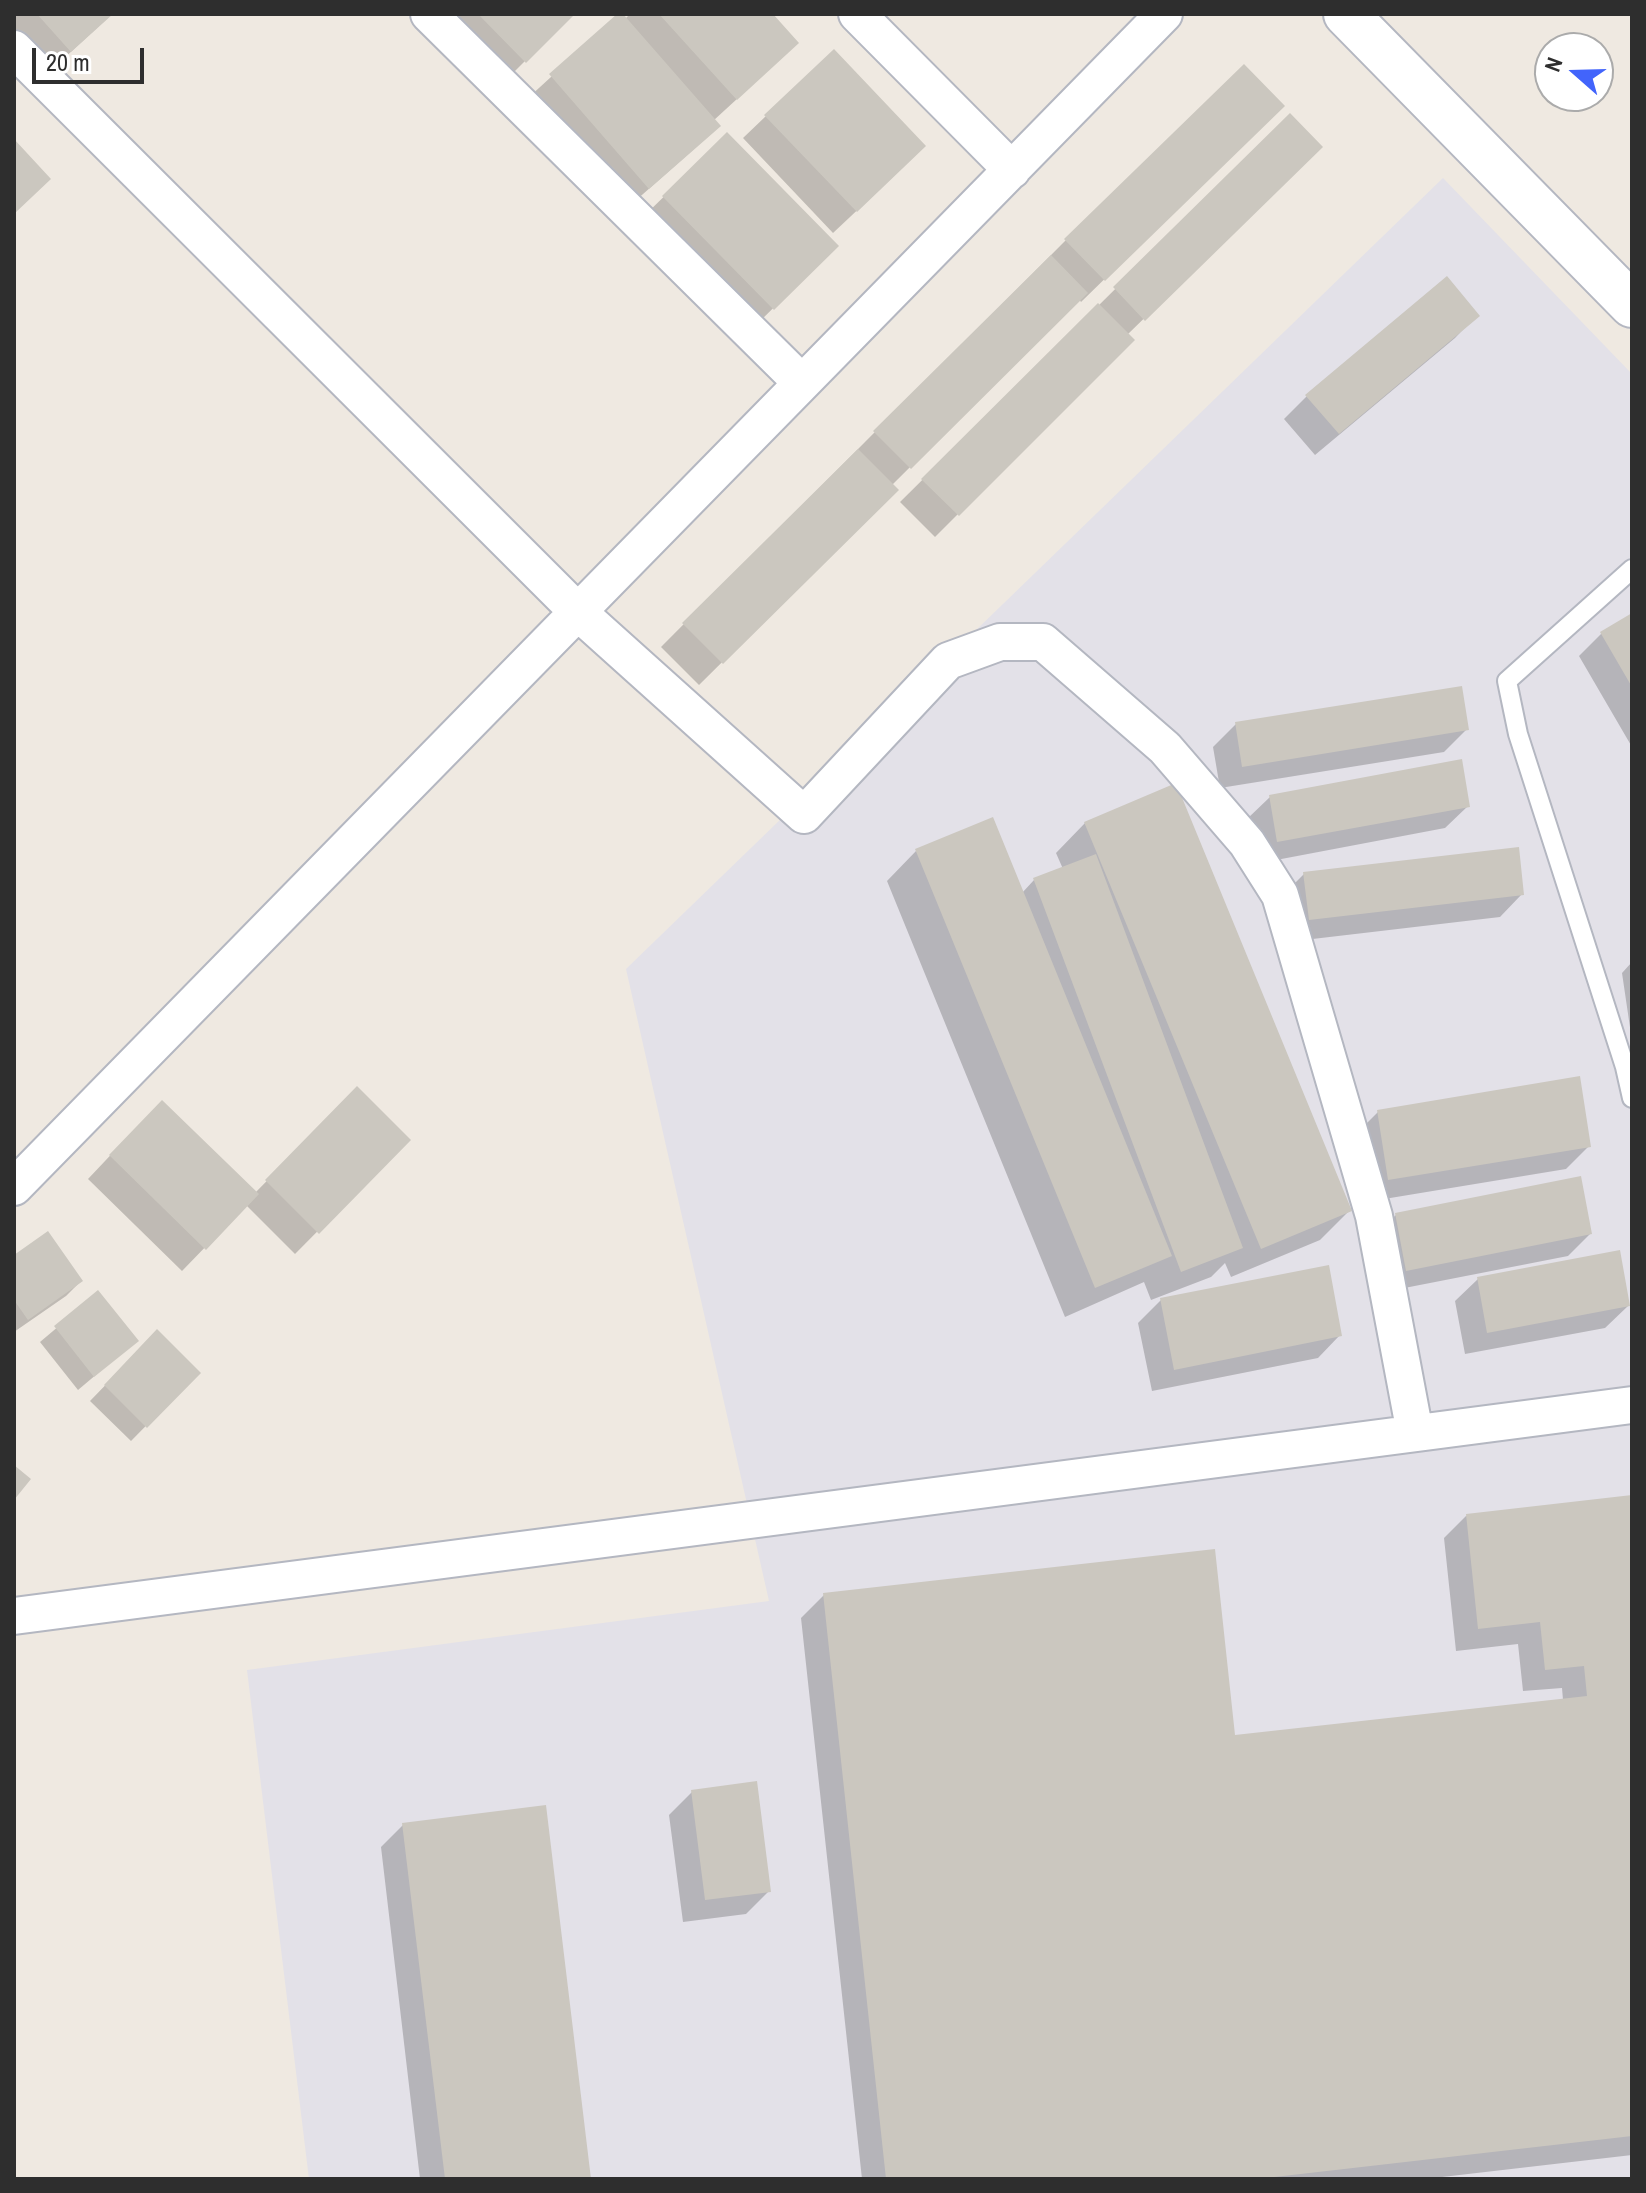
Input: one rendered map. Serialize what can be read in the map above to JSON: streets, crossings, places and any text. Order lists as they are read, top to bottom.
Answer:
{
  "scale_bar": "20 m",
  "north": "left"
}
